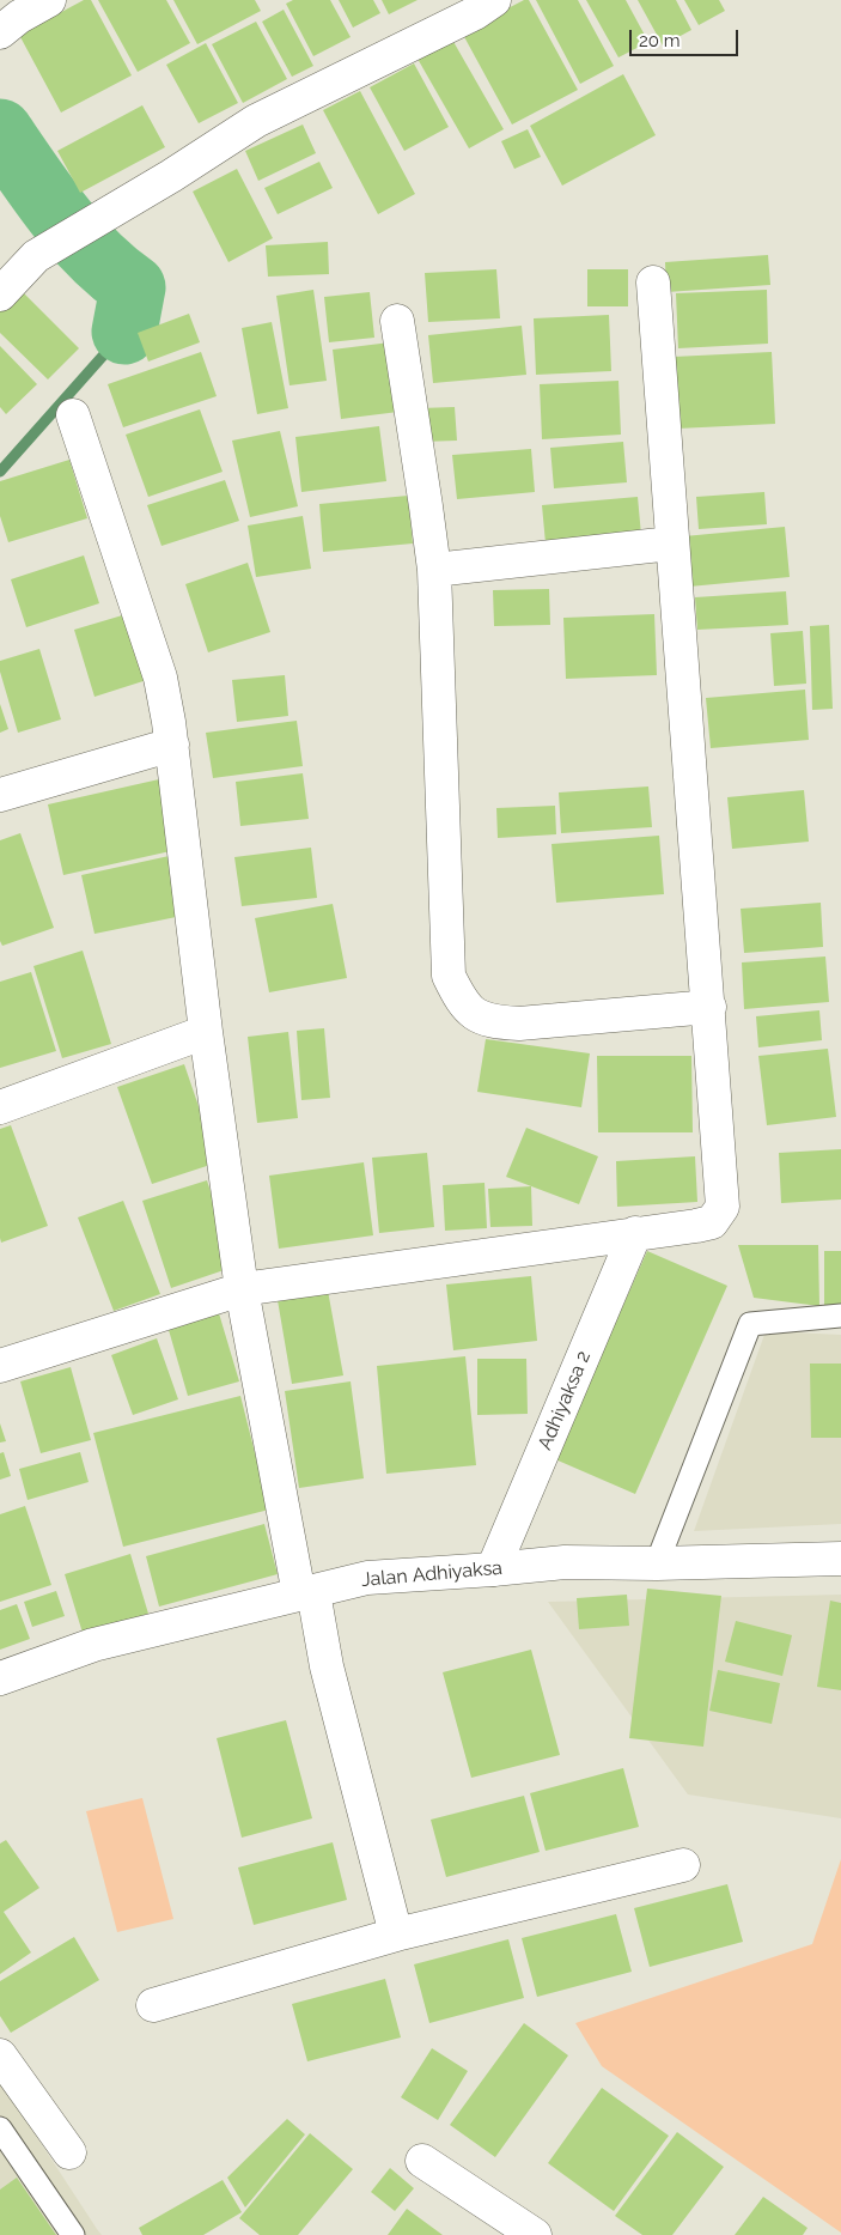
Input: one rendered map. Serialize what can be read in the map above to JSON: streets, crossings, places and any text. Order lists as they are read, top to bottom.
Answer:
{
  "streets": {
    "street": ["Adhiyaksa 2", "Jalan Adhiyaksa"]
  },
  "crossings": [
    ["Adhiyaksa 2", "Jalan Adhiyaksa"]
  ],
  "scale_bar": "20 m"
}
